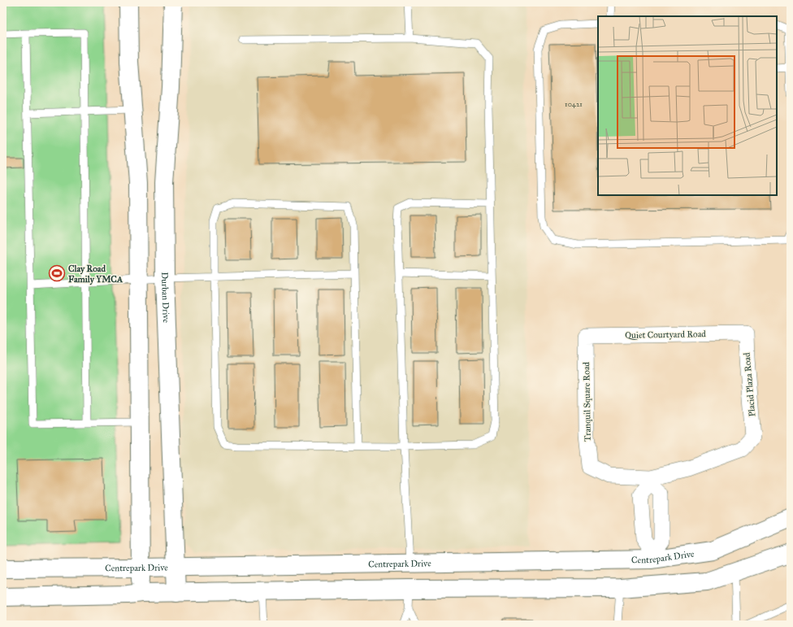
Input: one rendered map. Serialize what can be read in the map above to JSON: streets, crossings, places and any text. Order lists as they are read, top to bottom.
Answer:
{
  "streets": {
    "street": [
      "Durban Drive",
      "Quiet Courtyard Road",
      "Placid Plaza Road",
      "Tranquil Square Road",
      "Centrepark Drive"
    ]
  },
  "crossings": [
    ["Durban Drive", "Centrepark Drive"],
    ["Quiet Courtyard Road", "Placid Plaza Road"],
    ["Quiet Courtyard Road", "Tranquil Square Road"],
    ["Placid Plaza Road", "Tranquil Square Road"]
  ],
  "places": {
    "sports": ["Clay Road Family YMCA"]
  },
  "house_numbers": ["10421"]
}
